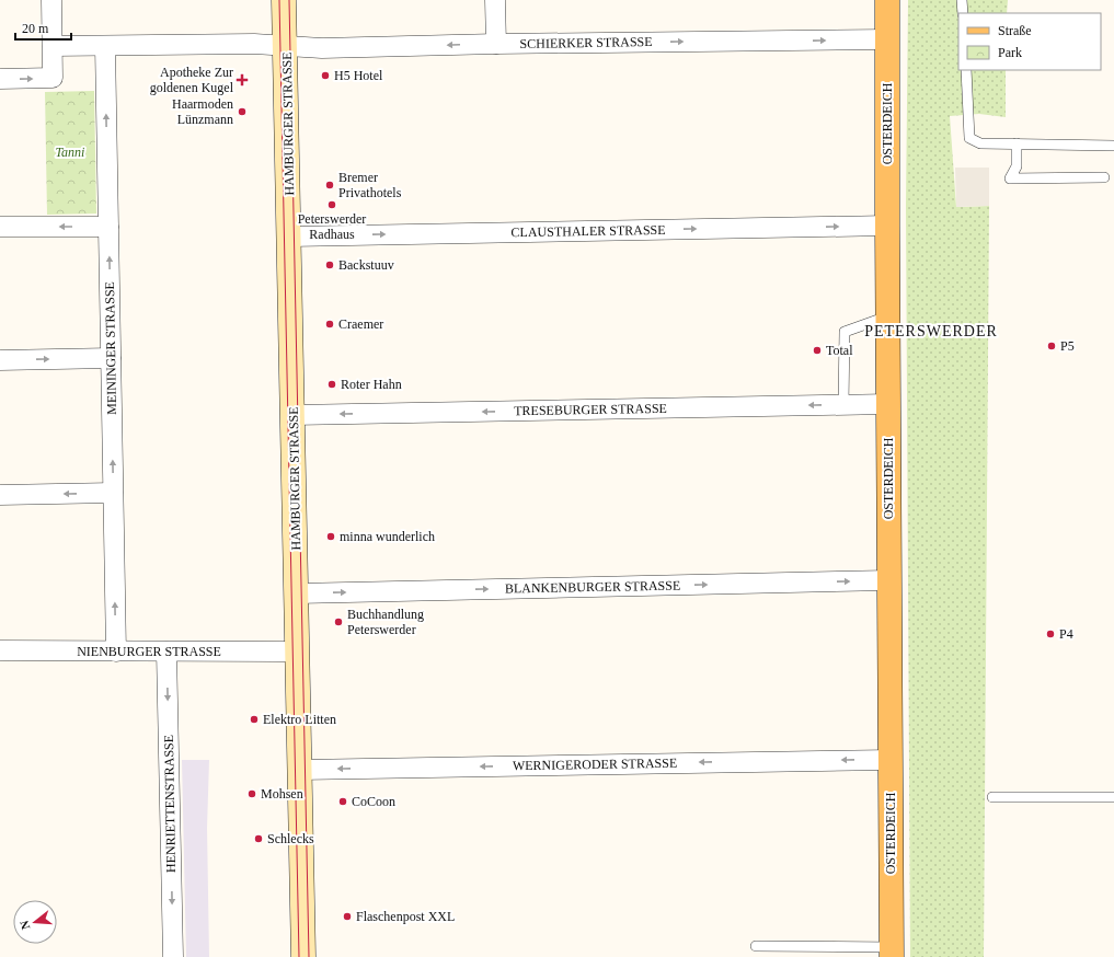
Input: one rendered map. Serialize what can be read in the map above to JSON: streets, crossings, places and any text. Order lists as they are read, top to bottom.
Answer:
{
  "streets": {
    "main road": ["OSTERDEICH"],
    "street": [
      "SCHIERKER STRASSE",
      "HAMBURGER STRASSE",
      "CLAUSTHALER STRASSE",
      "MEININGER STRASSE",
      "TRESEBURGER STRASSE",
      "BLANKENBURGER STRASSE",
      "NIENBURGER STRASSE",
      "WERNIGERODER STRASSE",
      "HENRIETTENSTRASSE"
    ]
  },
  "crossings": [
    ["SCHIERKER STRASSE", "HAMBURGER STRASSE"],
    ["SCHIERKER STRASSE", "OSTERDEICH"],
    ["SCHIERKER STRASSE", "MEININGER STRASSE"],
    ["HAMBURGER STRASSE", "CLAUSTHALER STRASSE"],
    ["HAMBURGER STRASSE", "TRESEBURGER STRASSE"],
    ["HAMBURGER STRASSE", "BLANKENBURGER STRASSE"],
    ["HAMBURGER STRASSE", "NIENBURGER STRASSE"],
    ["HAMBURGER STRASSE", "WERNIGERODER STRASSE"],
    ["OSTERDEICH", "CLAUSTHALER STRASSE"],
    ["OSTERDEICH", "TRESEBURGER STRASSE"],
    ["OSTERDEICH", "BLANKENBURGER STRASSE"],
    ["OSTERDEICH", "WERNIGERODER STRASSE"],
    ["MEININGER STRASSE", "NIENBURGER STRASSE"],
    ["NIENBURGER STRASSE", "HENRIETTENSTRASSE"]
  ],
  "one_way": [
    "CLAUSTHALER STRASSE",
    "MEININGER STRASSE",
    "TRESEBURGER STRASSE",
    "BLANKENBURGER STRASSE",
    "WERNIGERODER STRASSE",
    "HENRIETTENSTRASSE"
  ],
  "districts": ["PETERSWERDER"],
  "parks": ["Tanni"],
  "places": {
    "other": [
      "H5 Hotel",
      "Haarmoden Lünzmann",
      "Bremer Privathotels",
      "Peterswerder Radhaus",
      "Backstuuv",
      "Craemer",
      "P5",
      "Total",
      "Roter Hahn",
      "minna wunderlich",
      "Buchhandlung Peterswerder",
      "P4",
      "Elektro Litten",
      "Mohsen",
      "CoCoon",
      "Schlecks",
      "Flaschenpost XXL"
    ],
    "health": ["Apotheke Zur goldenen Kugel"]
  },
  "legend": ["Straße", "Park"],
  "scale_bar": "20 m",
  "north": "left"
}
